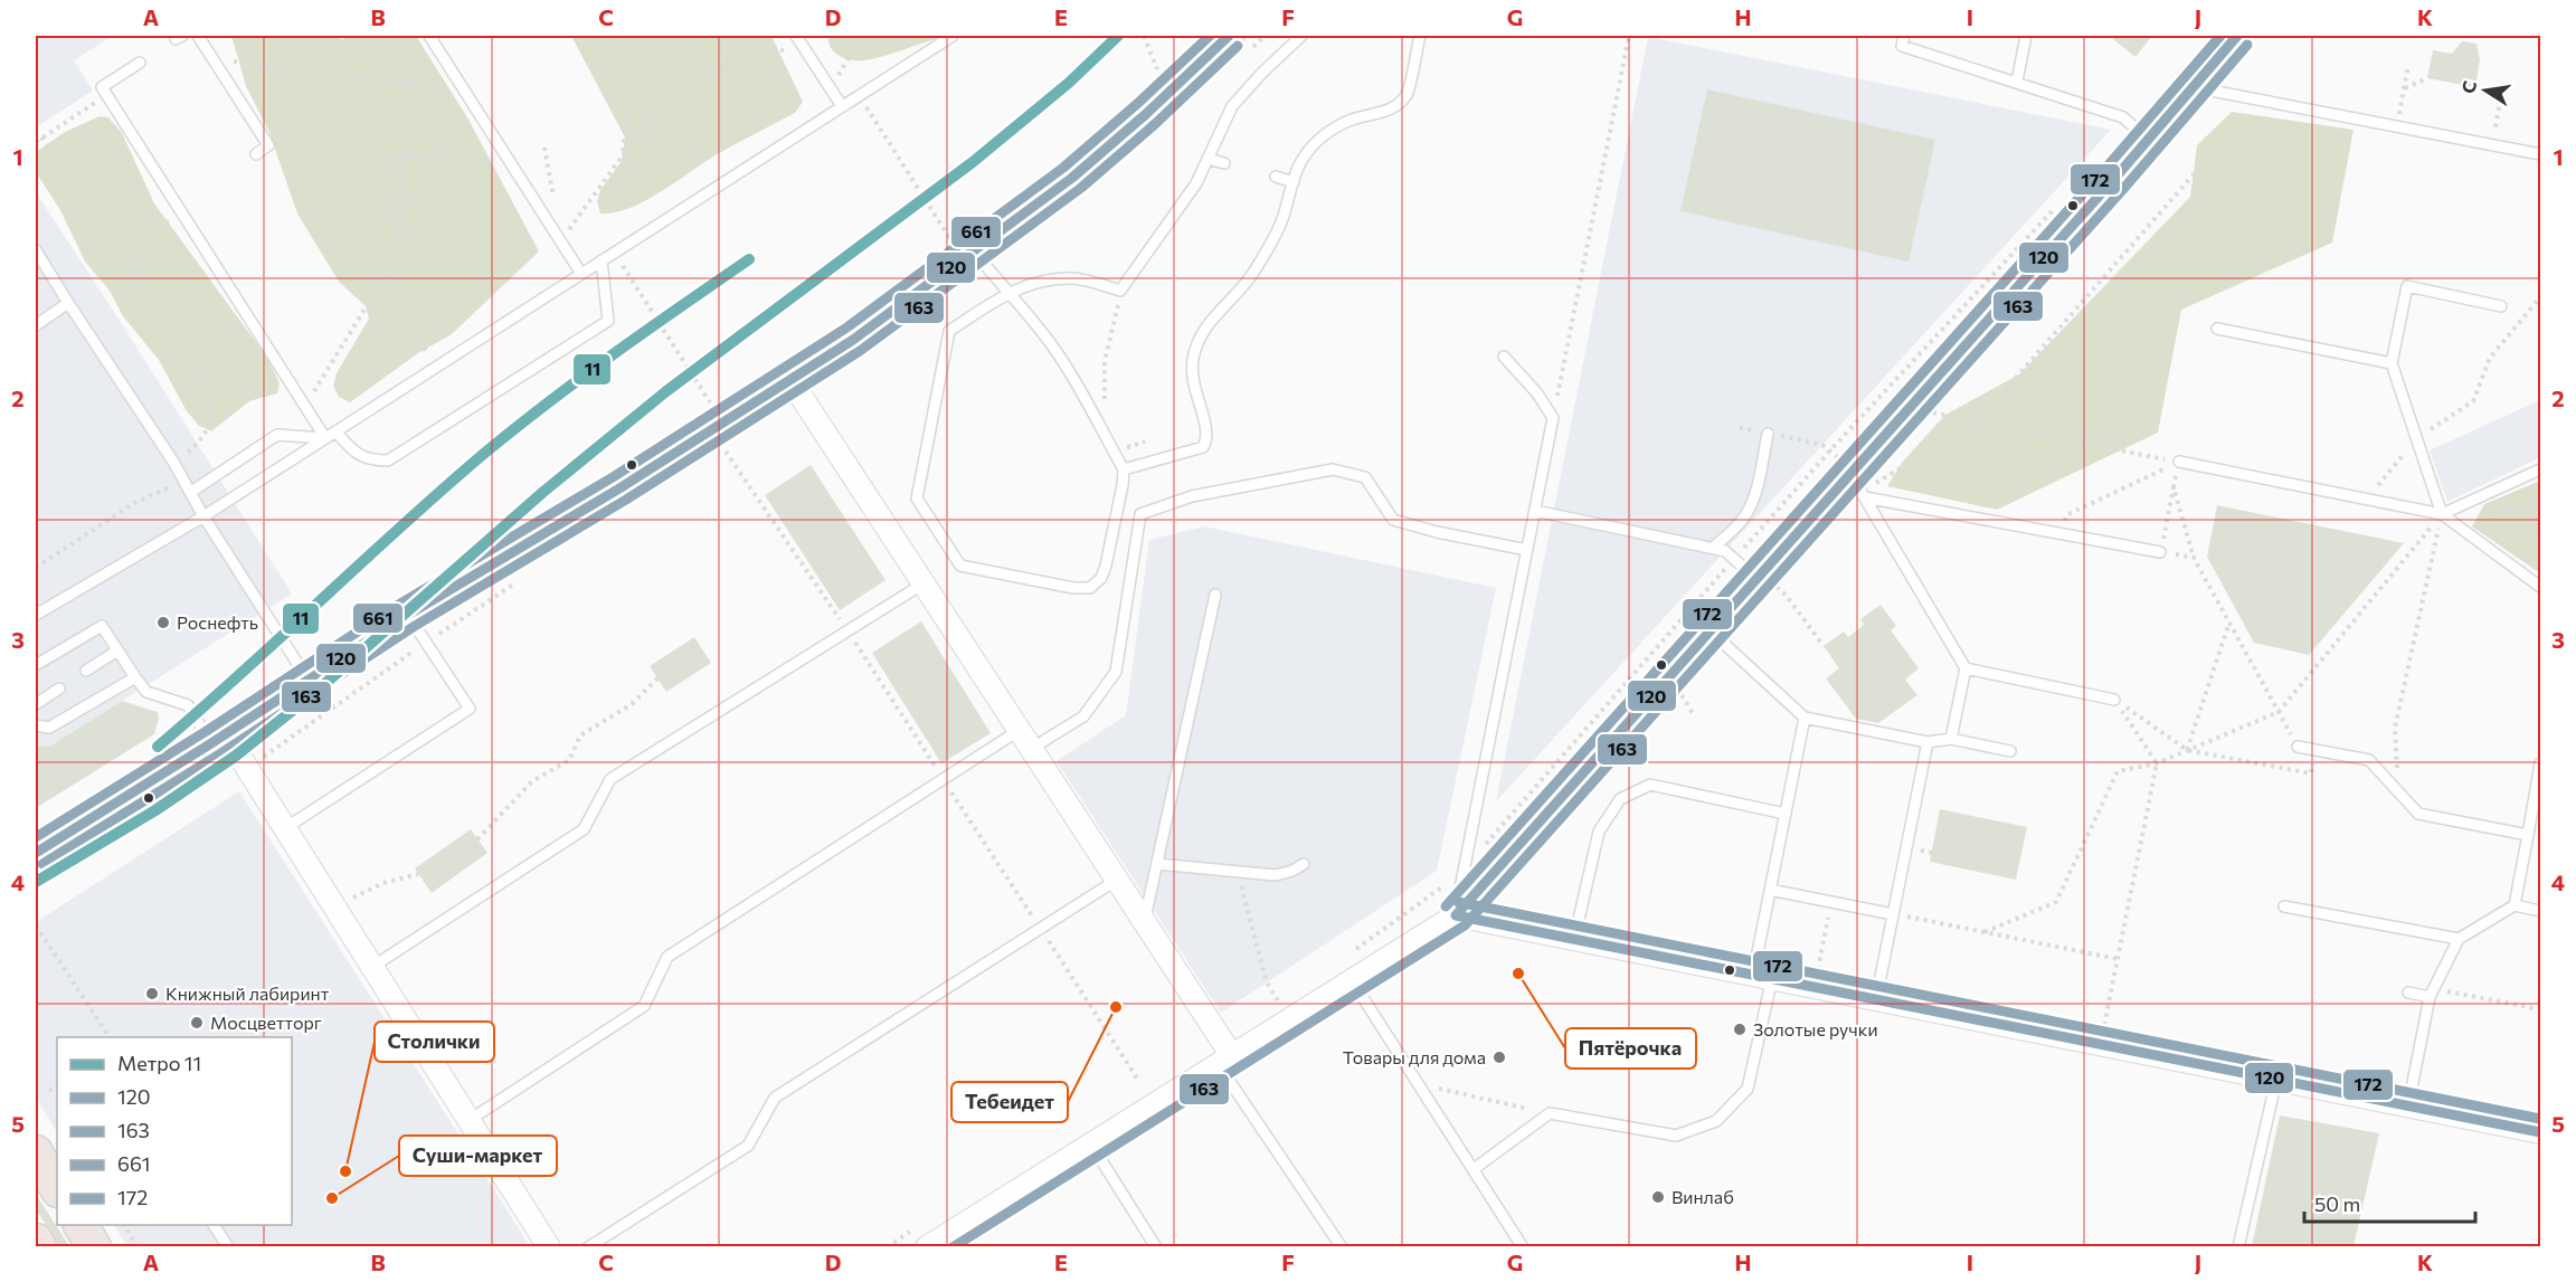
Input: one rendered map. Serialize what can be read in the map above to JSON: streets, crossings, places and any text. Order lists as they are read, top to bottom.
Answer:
{
  "places": [
    "Роснефть",
    "Пятёрочка",
    "Книжный лабиринт",
    "Тебеидет",
    "Мосцветторг",
    "Золотые ручки",
    "Товары для дома",
    "Столички",
    "Винлаб",
    "Суши-маркет"
  ],
  "lines": [
    "metro line 11",
    "transit line 120",
    "transit line 661",
    "transit line 172",
    "transit line 163"
  ],
  "legend": [
    "Метро 11",
    "120",
    "163",
    "661",
    "172"
  ],
  "scale_bar": "50 m",
  "north": "left",
  "grid": {
    "columns": [
      "A",
      "B",
      "C",
      "D",
      "E",
      "F",
      "G",
      "H",
      "I",
      "J",
      "K"
    ],
    "rows": [
      "1",
      "2",
      "3",
      "4",
      "5"
    ]
  }
}
